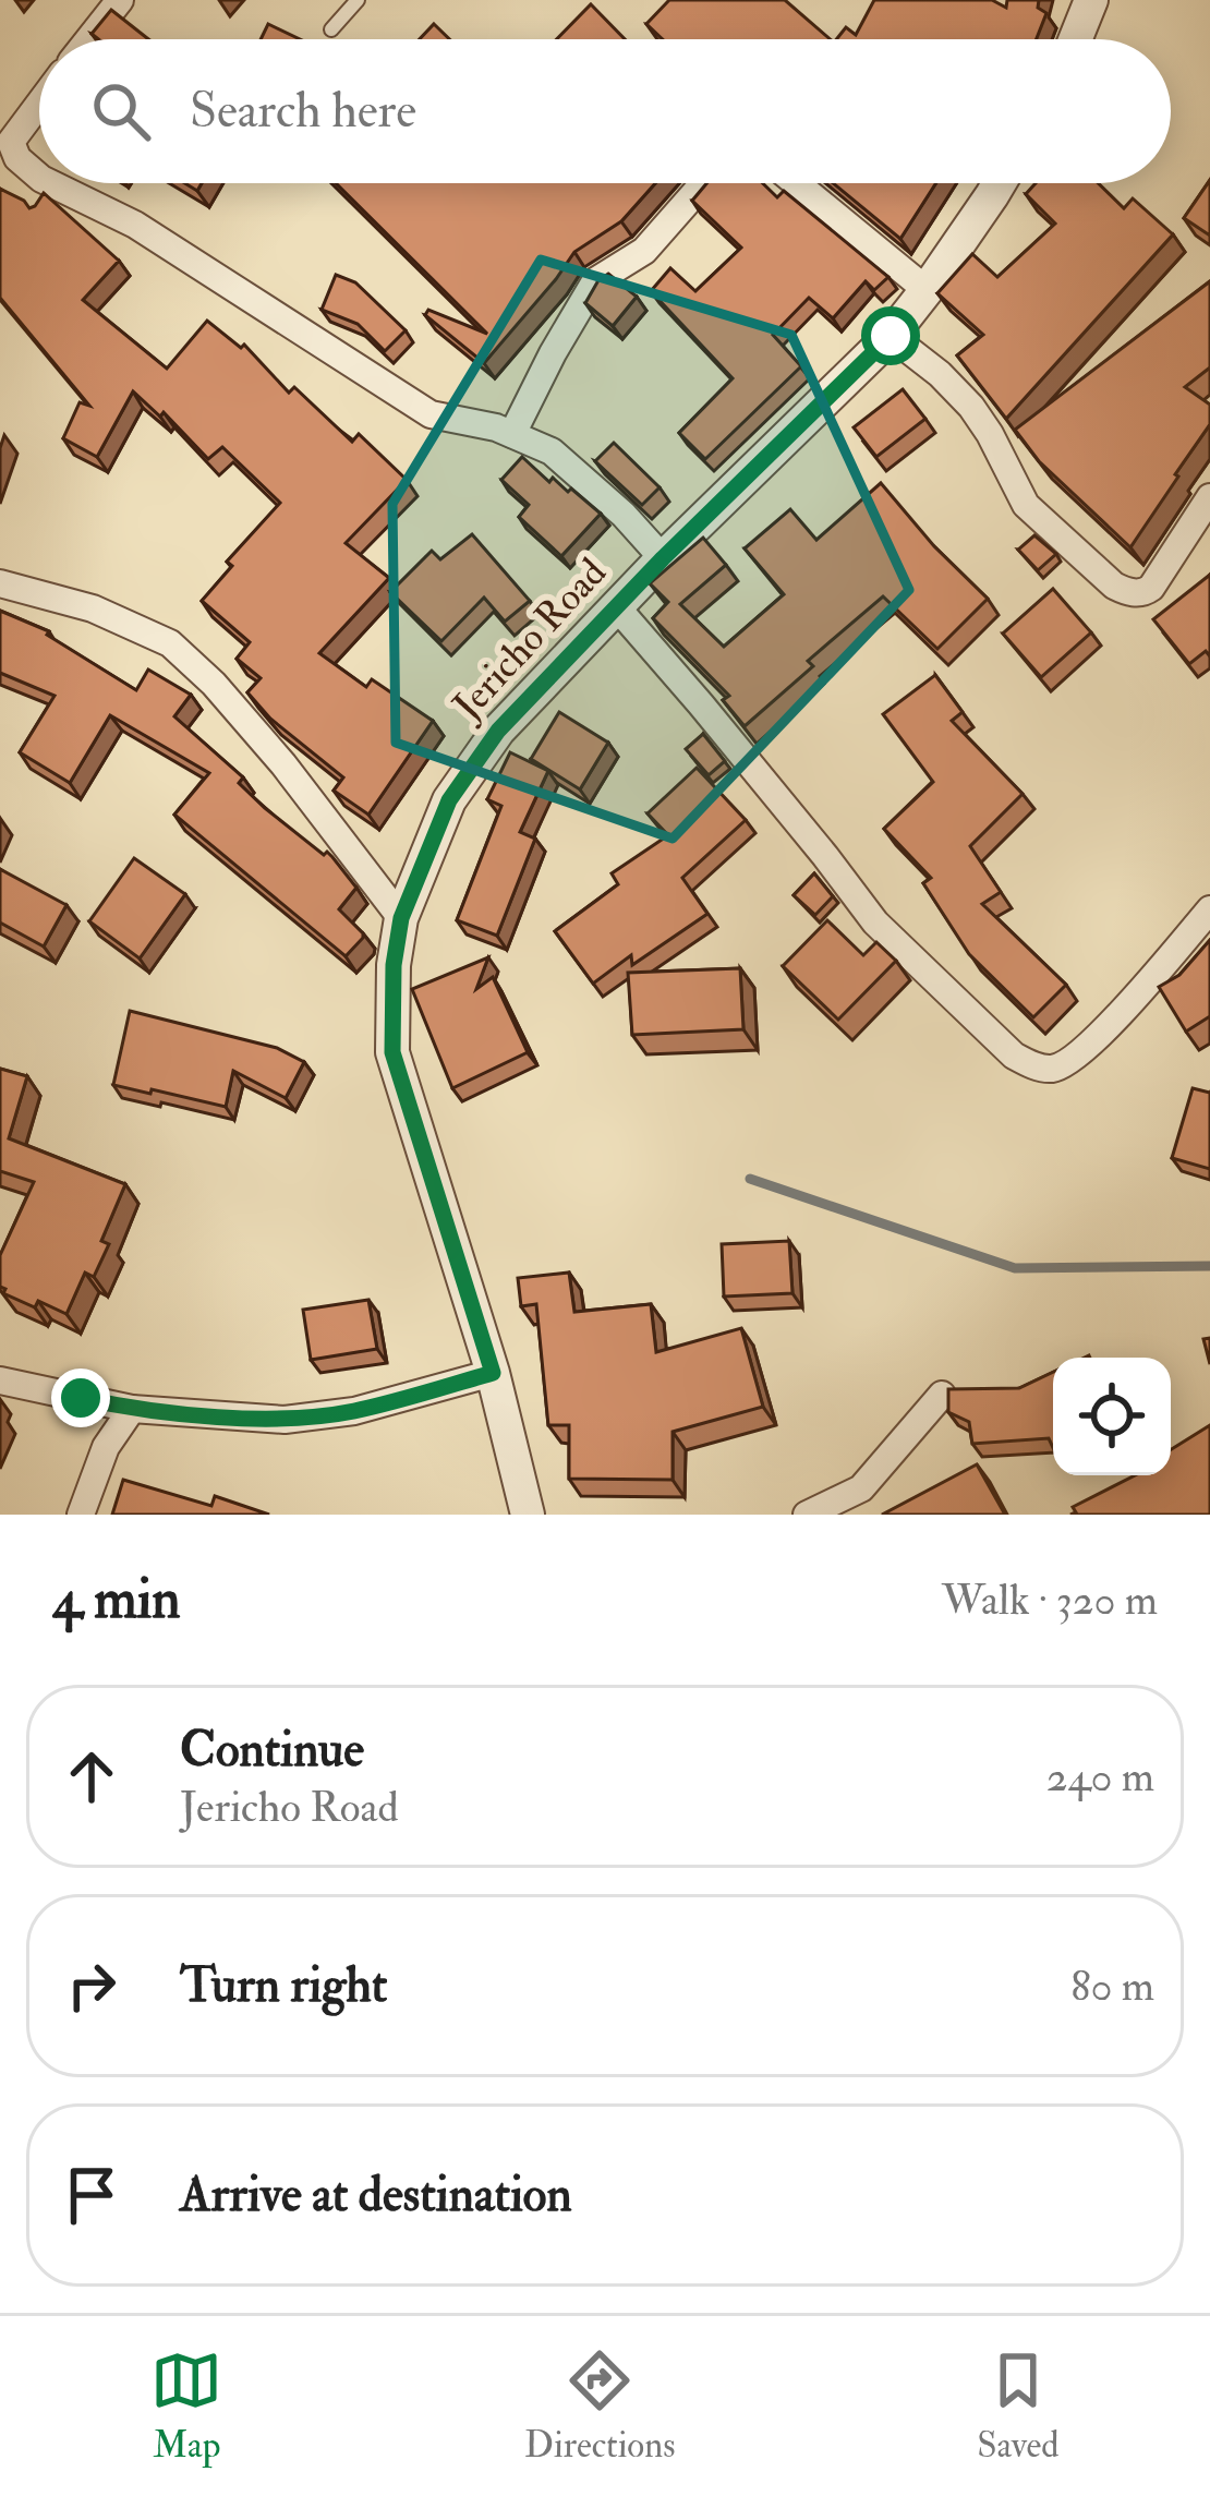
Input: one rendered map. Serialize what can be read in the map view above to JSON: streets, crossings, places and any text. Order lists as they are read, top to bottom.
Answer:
{
  "streets": {
    "street": ["Jericho Road"]
  },
  "page": {
    "search": "Search here",
    "heading": ["4 min", "Walk · 320 m"],
    "list": [
      ["Continue", "Jericho Road", "240 m"],
      ["Turn right", "80 m"],
      "Arrive at destination"
    ],
    "nav": ["Map", "Directions", "Saved"]
  }
}
